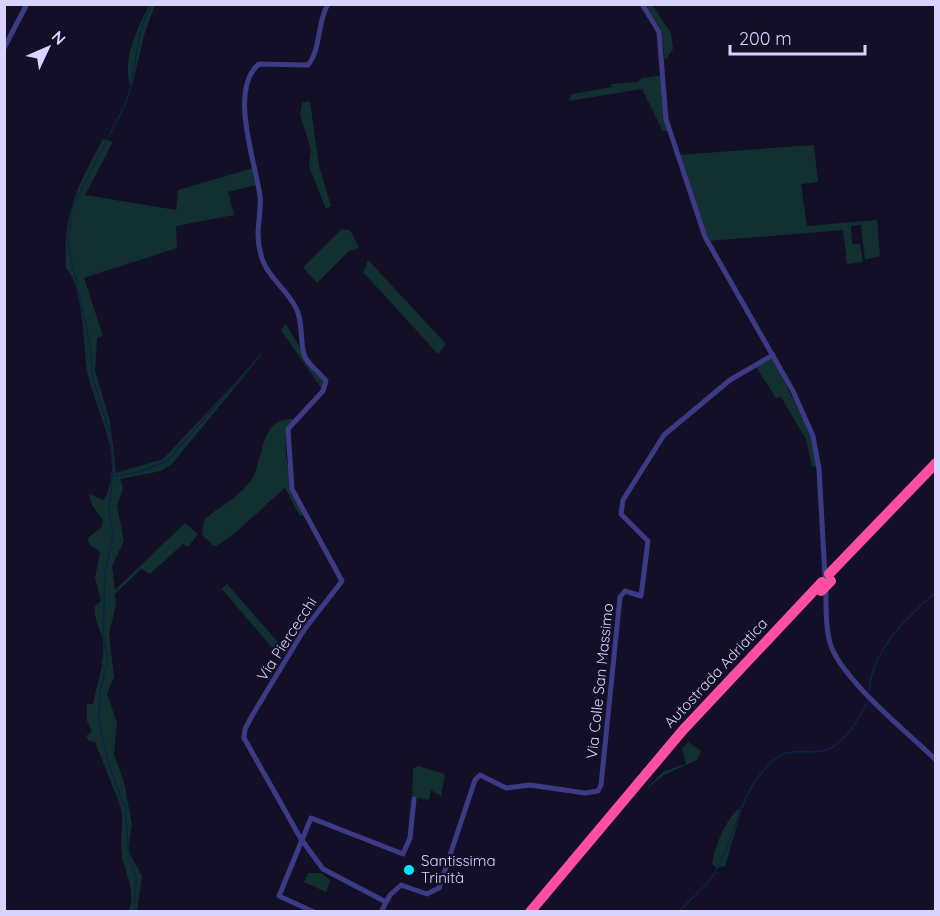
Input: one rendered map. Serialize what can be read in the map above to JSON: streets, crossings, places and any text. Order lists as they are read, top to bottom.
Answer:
{
  "streets": {
    "highway": ["Autostrada Adriatica"],
    "street": ["Via Piercecchi", "Via Colle San Massimo"]
  },
  "crossings": [
    ["Via Piercecchi", "Via Colle San Massimo"]
  ],
  "places": ["Santissima Trinità"],
  "scale_bar": "200 m",
  "north": "top right"
}
